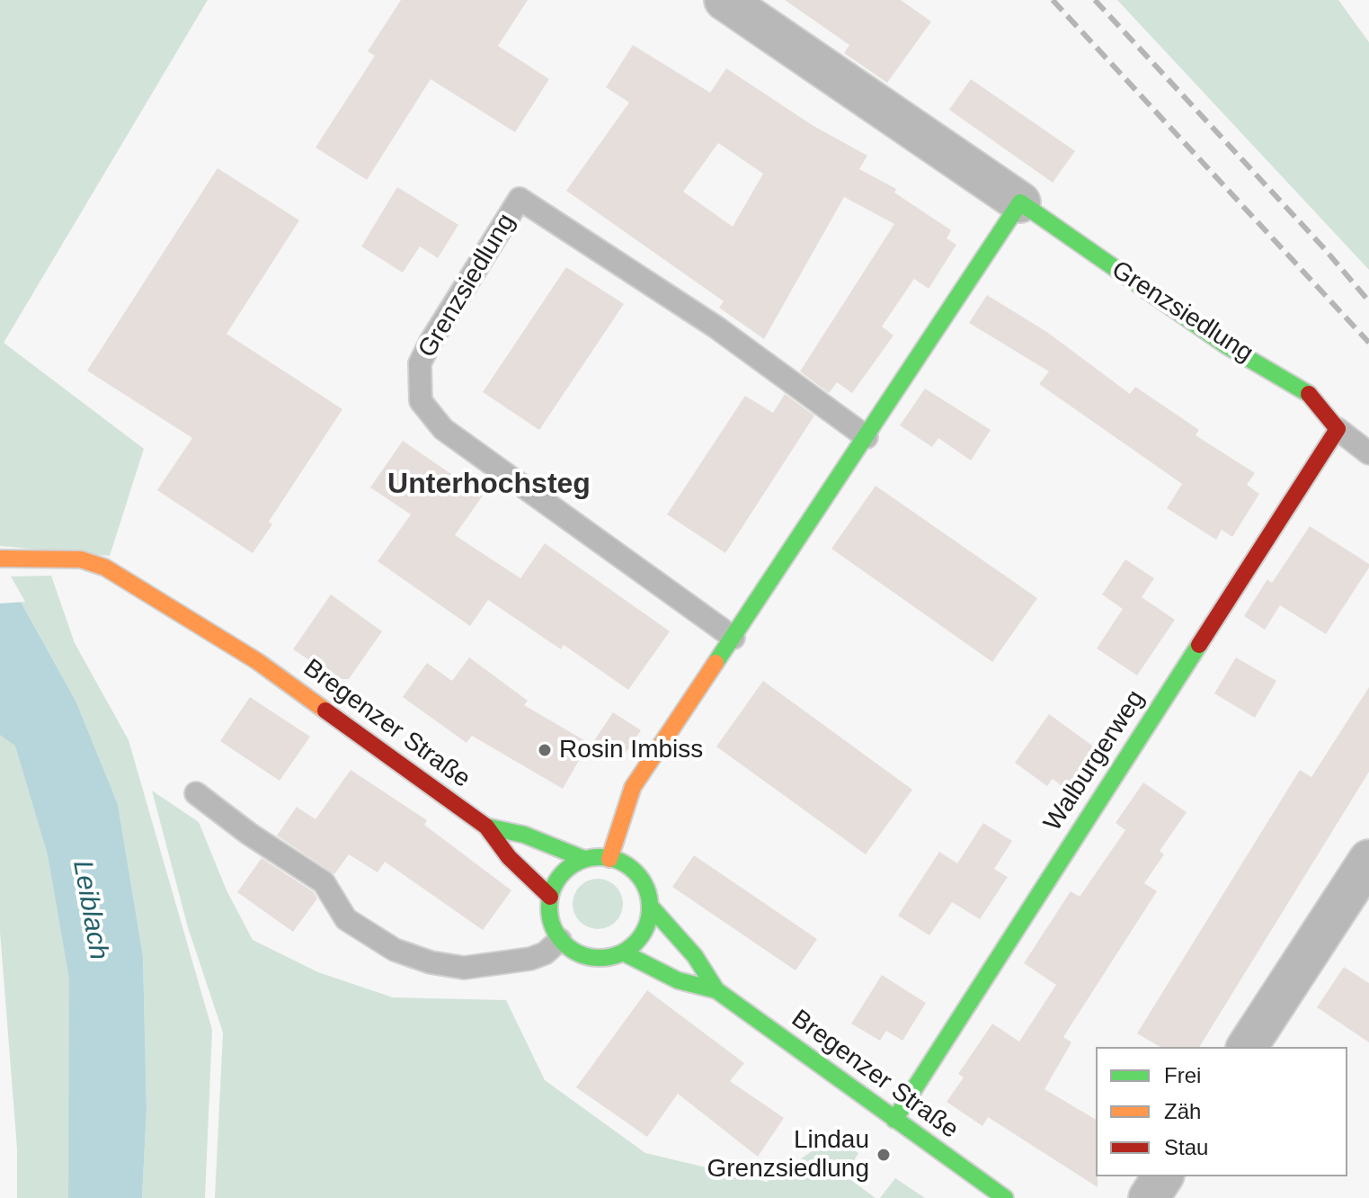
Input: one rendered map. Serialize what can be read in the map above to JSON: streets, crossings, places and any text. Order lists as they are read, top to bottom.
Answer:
{
  "streets": {
    "street": ["Grenzsiedlung", "Bregenzer Straße", "Walburgerweg"]
  },
  "crossings": [
    ["Grenzsiedlung", "Walburgerweg"],
    ["Bregenzer Straße", "Walburgerweg"]
  ],
  "districts": ["Unterhochsteg"],
  "water": ["Leiblach"],
  "places": ["Rosin Imbiss", "Lindau Grenzsiedlung"],
  "legend": ["Frei", "Zäh", "Stau"]
}
